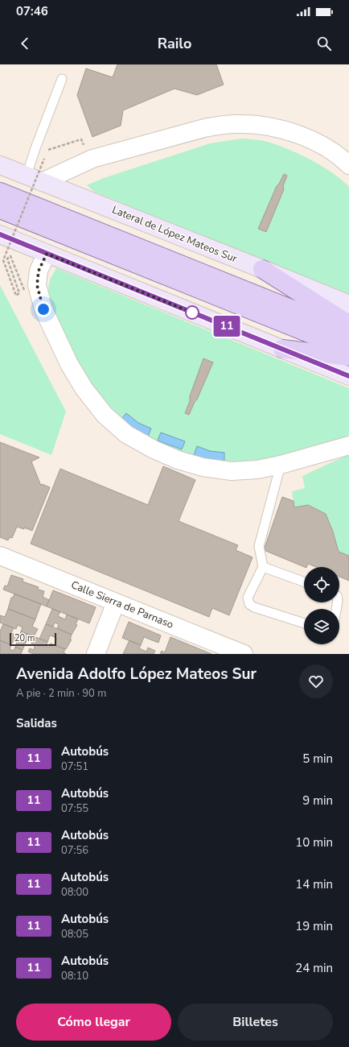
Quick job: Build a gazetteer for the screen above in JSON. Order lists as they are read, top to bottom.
{
  "streets": {
    "main road": ["Lateral de López Mateos Sur"],
    "street": ["Calle Sierra de Parnaso"]
  },
  "lines": ["bus line 11"],
  "scale_bar": "20 m",
  "page": {
    "status": "07:46",
    "header": "Railo",
    "on_map": "11",
    "scale": "20 m",
    "heading": [
      ["Avenida Adolfo López Mateos Sur", "A pie · 2 min · 90 m"],
      "Salidas"
    ],
    "list": [
      {
        "mark": "11",
        "name": "Autobús",
        "note": "07:51",
        "value": "5 min"
      },
      {
        "mark": "11",
        "name": "Autobús",
        "note": "07:55",
        "value": "9 min"
      },
      {
        "mark": "11",
        "name": "Autobús",
        "note": "07:56",
        "value": "10 min"
      },
      {
        "mark": "11",
        "name": "Autobús",
        "note": "08:00",
        "value": "14 min"
      },
      {
        "mark": "11",
        "name": "Autobús",
        "note": "08:05",
        "value": "19 min"
      },
      {
        "mark": "11",
        "name": "Autobús",
        "note": "08:10",
        "value": "24 min"
      }
    ],
    "buttons": ["Cómo llegar", "Billetes"]
  }
}
